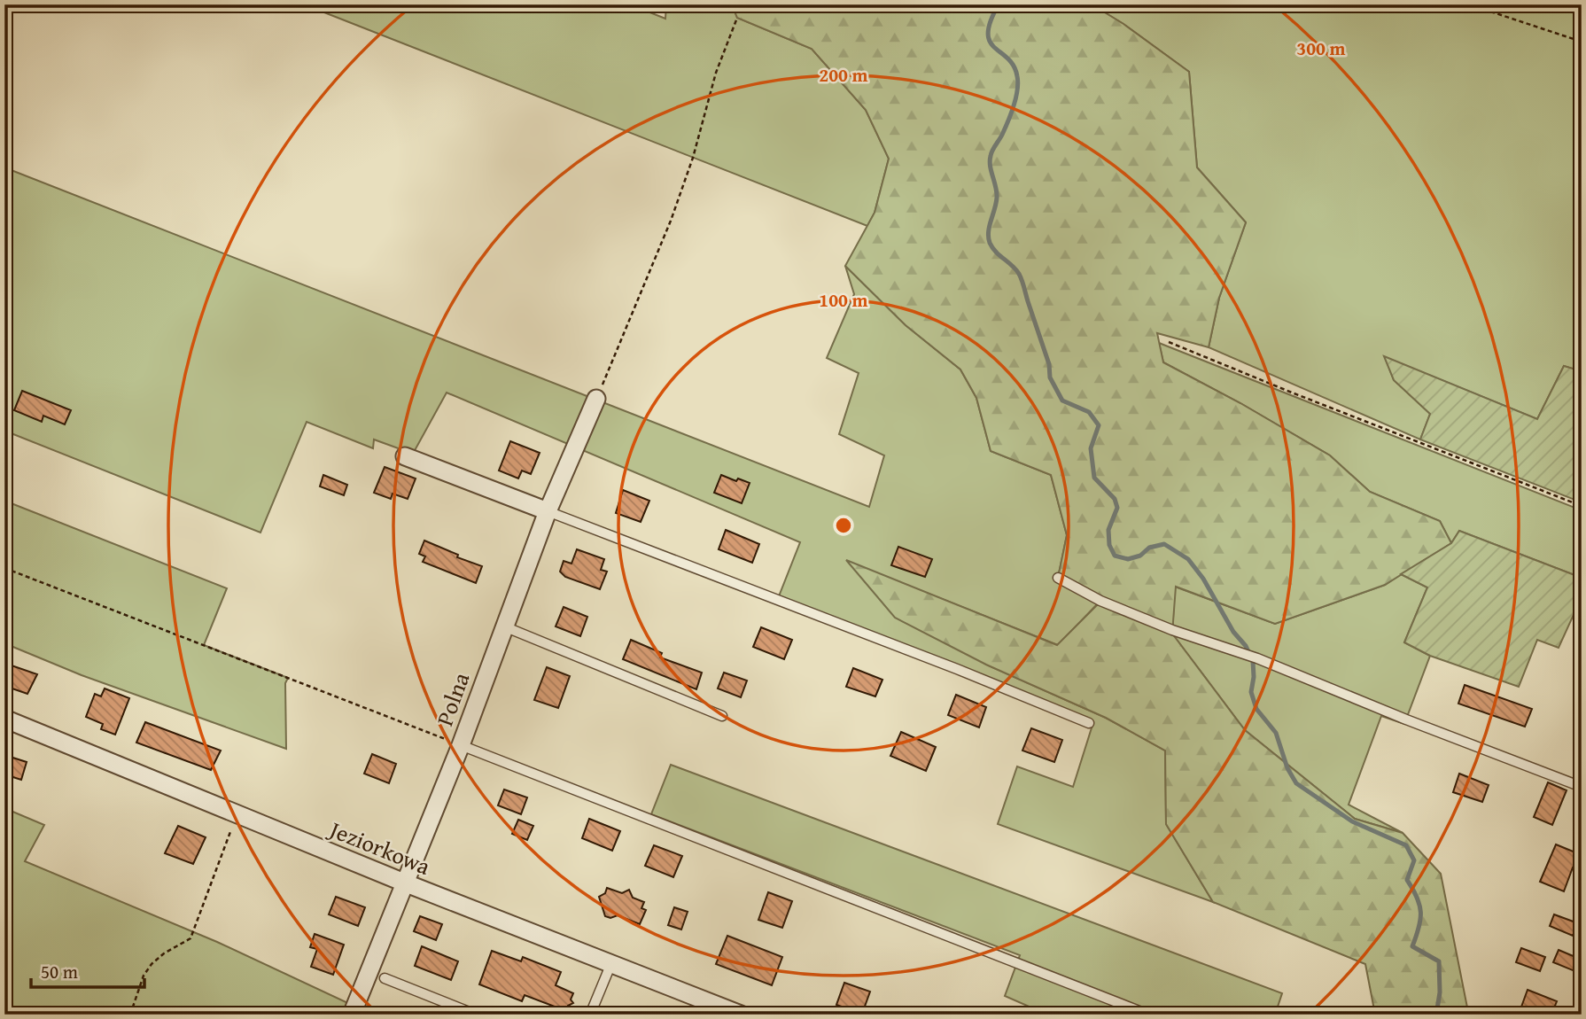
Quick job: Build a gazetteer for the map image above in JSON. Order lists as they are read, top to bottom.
{
  "streets": {
    "street": ["Polna", "Jeziorkowa"]
  },
  "crossings": [
    ["Polna", "Jeziorkowa"]
  ],
  "scale_bar": "50 m",
  "rings": ["300 m", "200 m", "100 m"]
}
